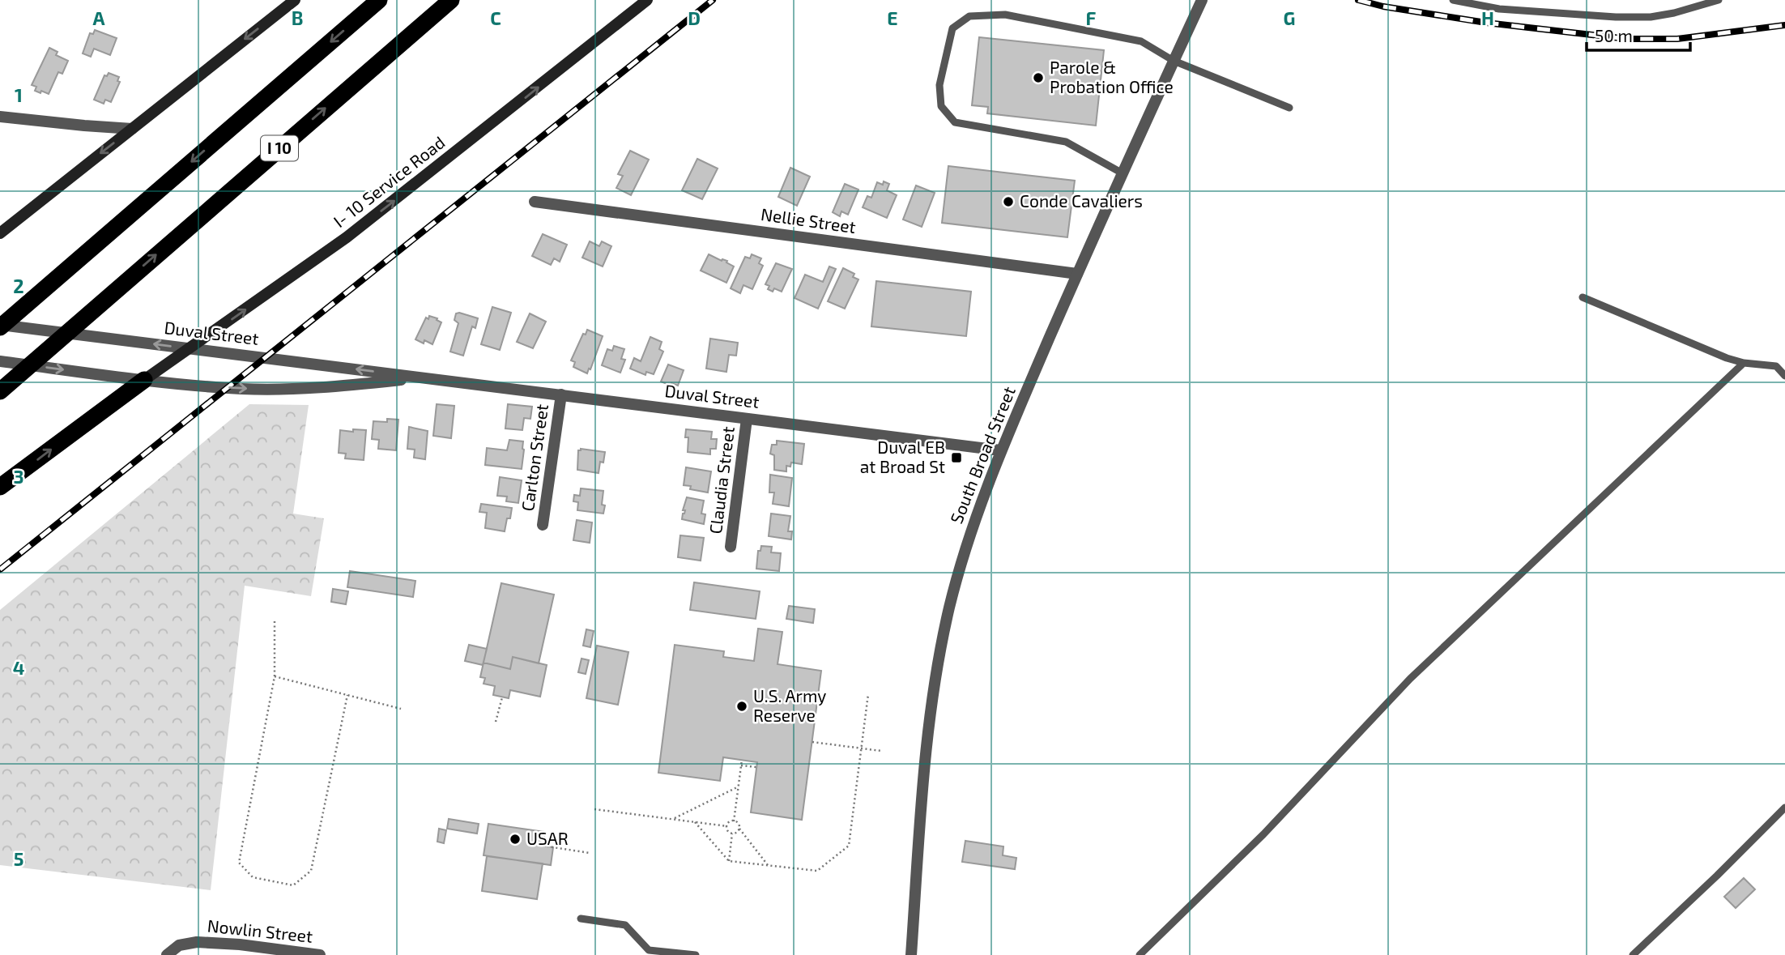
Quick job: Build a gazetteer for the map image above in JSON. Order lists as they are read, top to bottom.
{
  "streets": {
    "highway": ["I 10"],
    "main road": ["I- 10 Service Road"],
    "street": [
      "Nellie Street",
      "Duval Street",
      "South Broad Street",
      "Carlton Street",
      "Claudia Street",
      "Nowlin Street"
    ]
  },
  "crossings": [
    ["I- 10 Service Road", "Duval Street"],
    ["Nellie Street", "South Broad Street"],
    ["Duval Street", "South Broad Street"],
    ["Duval Street", "Carlton Street"],
    ["Duval Street", "Claudia Street"]
  ],
  "one_way": ["I- 10 Service Road"],
  "places": {
    "other": [
      "Parole & Probation Office",
      "Conde Cavaliers",
      "U.S. Army Reserve",
      "USAR"
    ],
    "transit": ["Duval EB at Broad St"]
  },
  "scale_bar": "50 m",
  "grid": {
    "columns": [
      "A",
      "B",
      "C",
      "D",
      "E",
      "F",
      "G",
      "H"
    ],
    "rows": [
      "1",
      "2",
      "3",
      "4",
      "5"
    ]
  }
}
